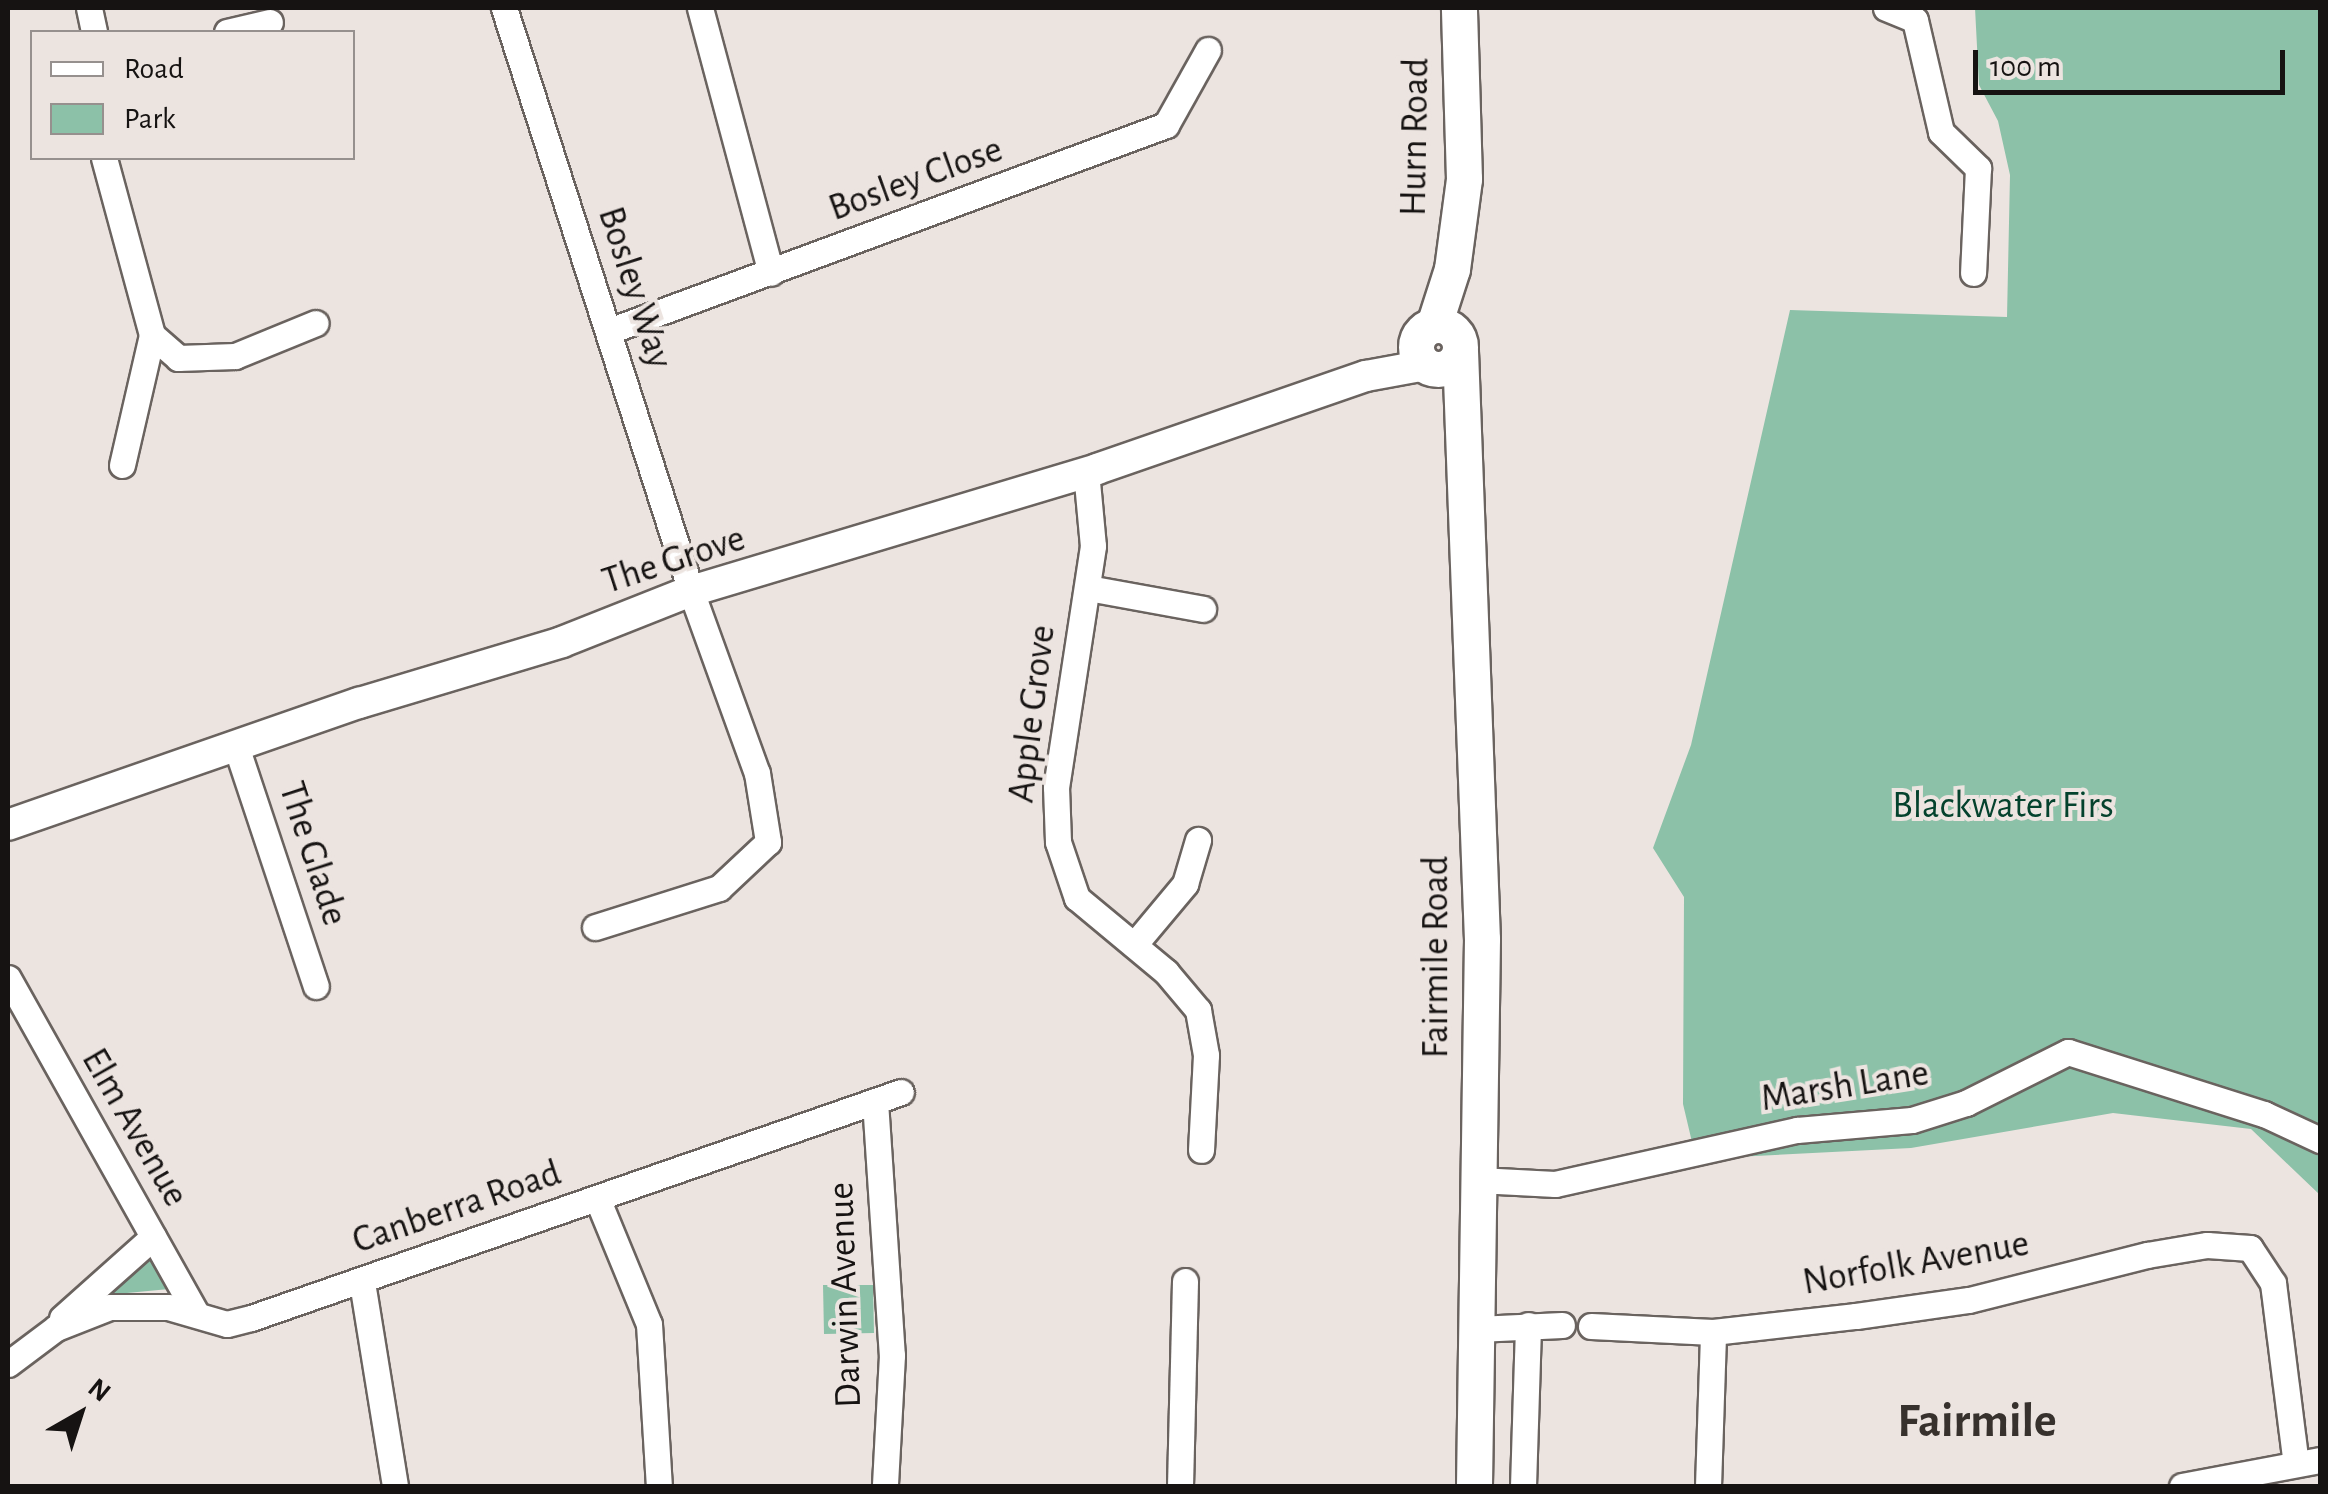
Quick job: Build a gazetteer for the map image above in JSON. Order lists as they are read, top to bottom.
{
  "streets": {
    "main road": ["Hurn Road", "Fairmile Road"],
    "street": [
      "Bosley Close",
      "Bosley Way",
      "The Grove",
      "Apple Grove",
      "The Glade",
      "Marsh Lane",
      "Elm Avenue",
      "Canberra Road",
      "Norfolk Avenue",
      "Darwin Avenue"
    ]
  },
  "crossings": [
    ["Hurn Road", "The Grove"],
    ["Hurn Road", "Fairmile Road"],
    ["Bosley Close", "Bosley Way"],
    ["Bosley Way", "The Grove"],
    ["The Grove", "Apple Grove"],
    ["The Grove", "The Glade"],
    ["The Grove", "Fairmile Road"],
    ["Fairmile Road", "Marsh Lane"],
    ["Elm Avenue", "Canberra Road"],
    ["Canberra Road", "Darwin Avenue"]
  ],
  "districts": ["Fairmile"],
  "parks": ["Blackwater Firs"],
  "legend": ["Road", "Park"],
  "scale_bar": "100 m",
  "north": "top right"
}
